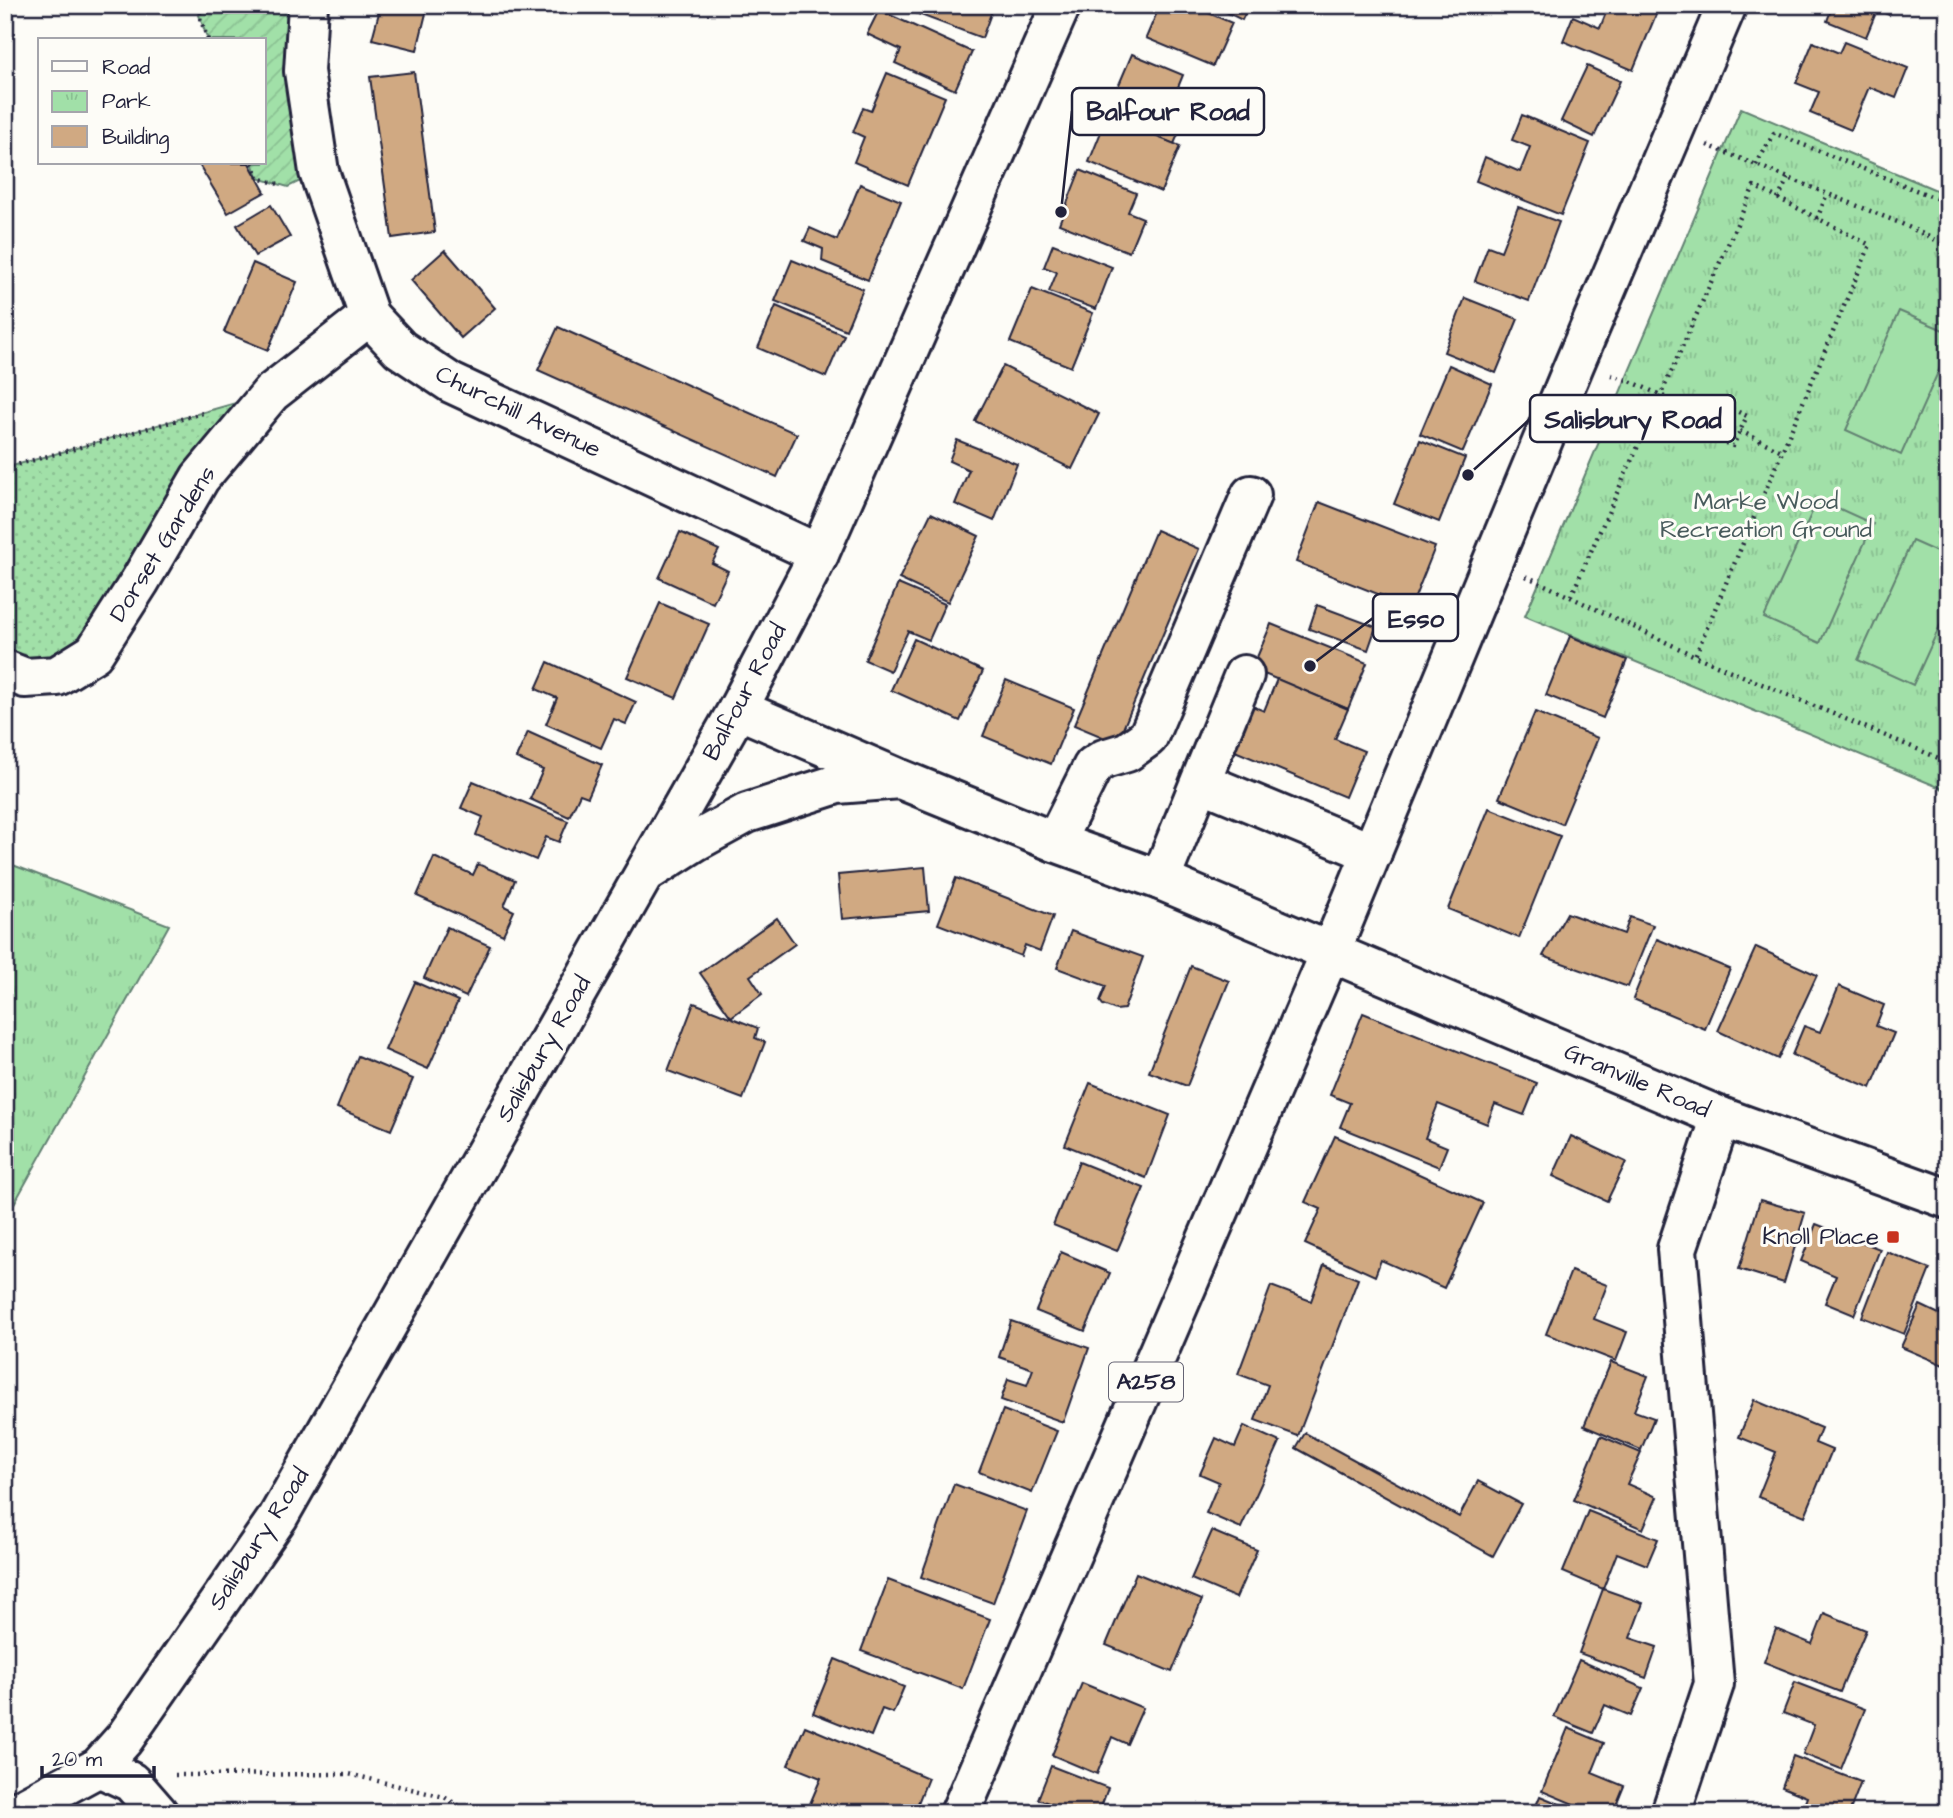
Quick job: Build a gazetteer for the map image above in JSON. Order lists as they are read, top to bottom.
{
  "streets": {
    "street": [
      "Churchill Avenue",
      "Dorset Gardens",
      "Balfour Road",
      "Salisbury Road",
      "Granville Road",
      "A258"
    ]
  },
  "crossings": [
    ["Churchill Avenue", "Dorset Gardens"],
    ["Churchill Avenue", "Balfour Road"],
    ["Balfour Road", "Salisbury Road"],
    ["Salisbury Road", "Granville Road"],
    ["Salisbury Road", "A258"],
    ["Granville Road", "A258"]
  ],
  "parks": ["Marke Wood Recreation Ground"],
  "places": {
    "other": ["Balfour Road", "Salisbury Road", "Esso"],
    "transit": ["Knoll Place"]
  },
  "legend": ["Road", "Park", "Building"],
  "scale_bar": "20 m"
}
